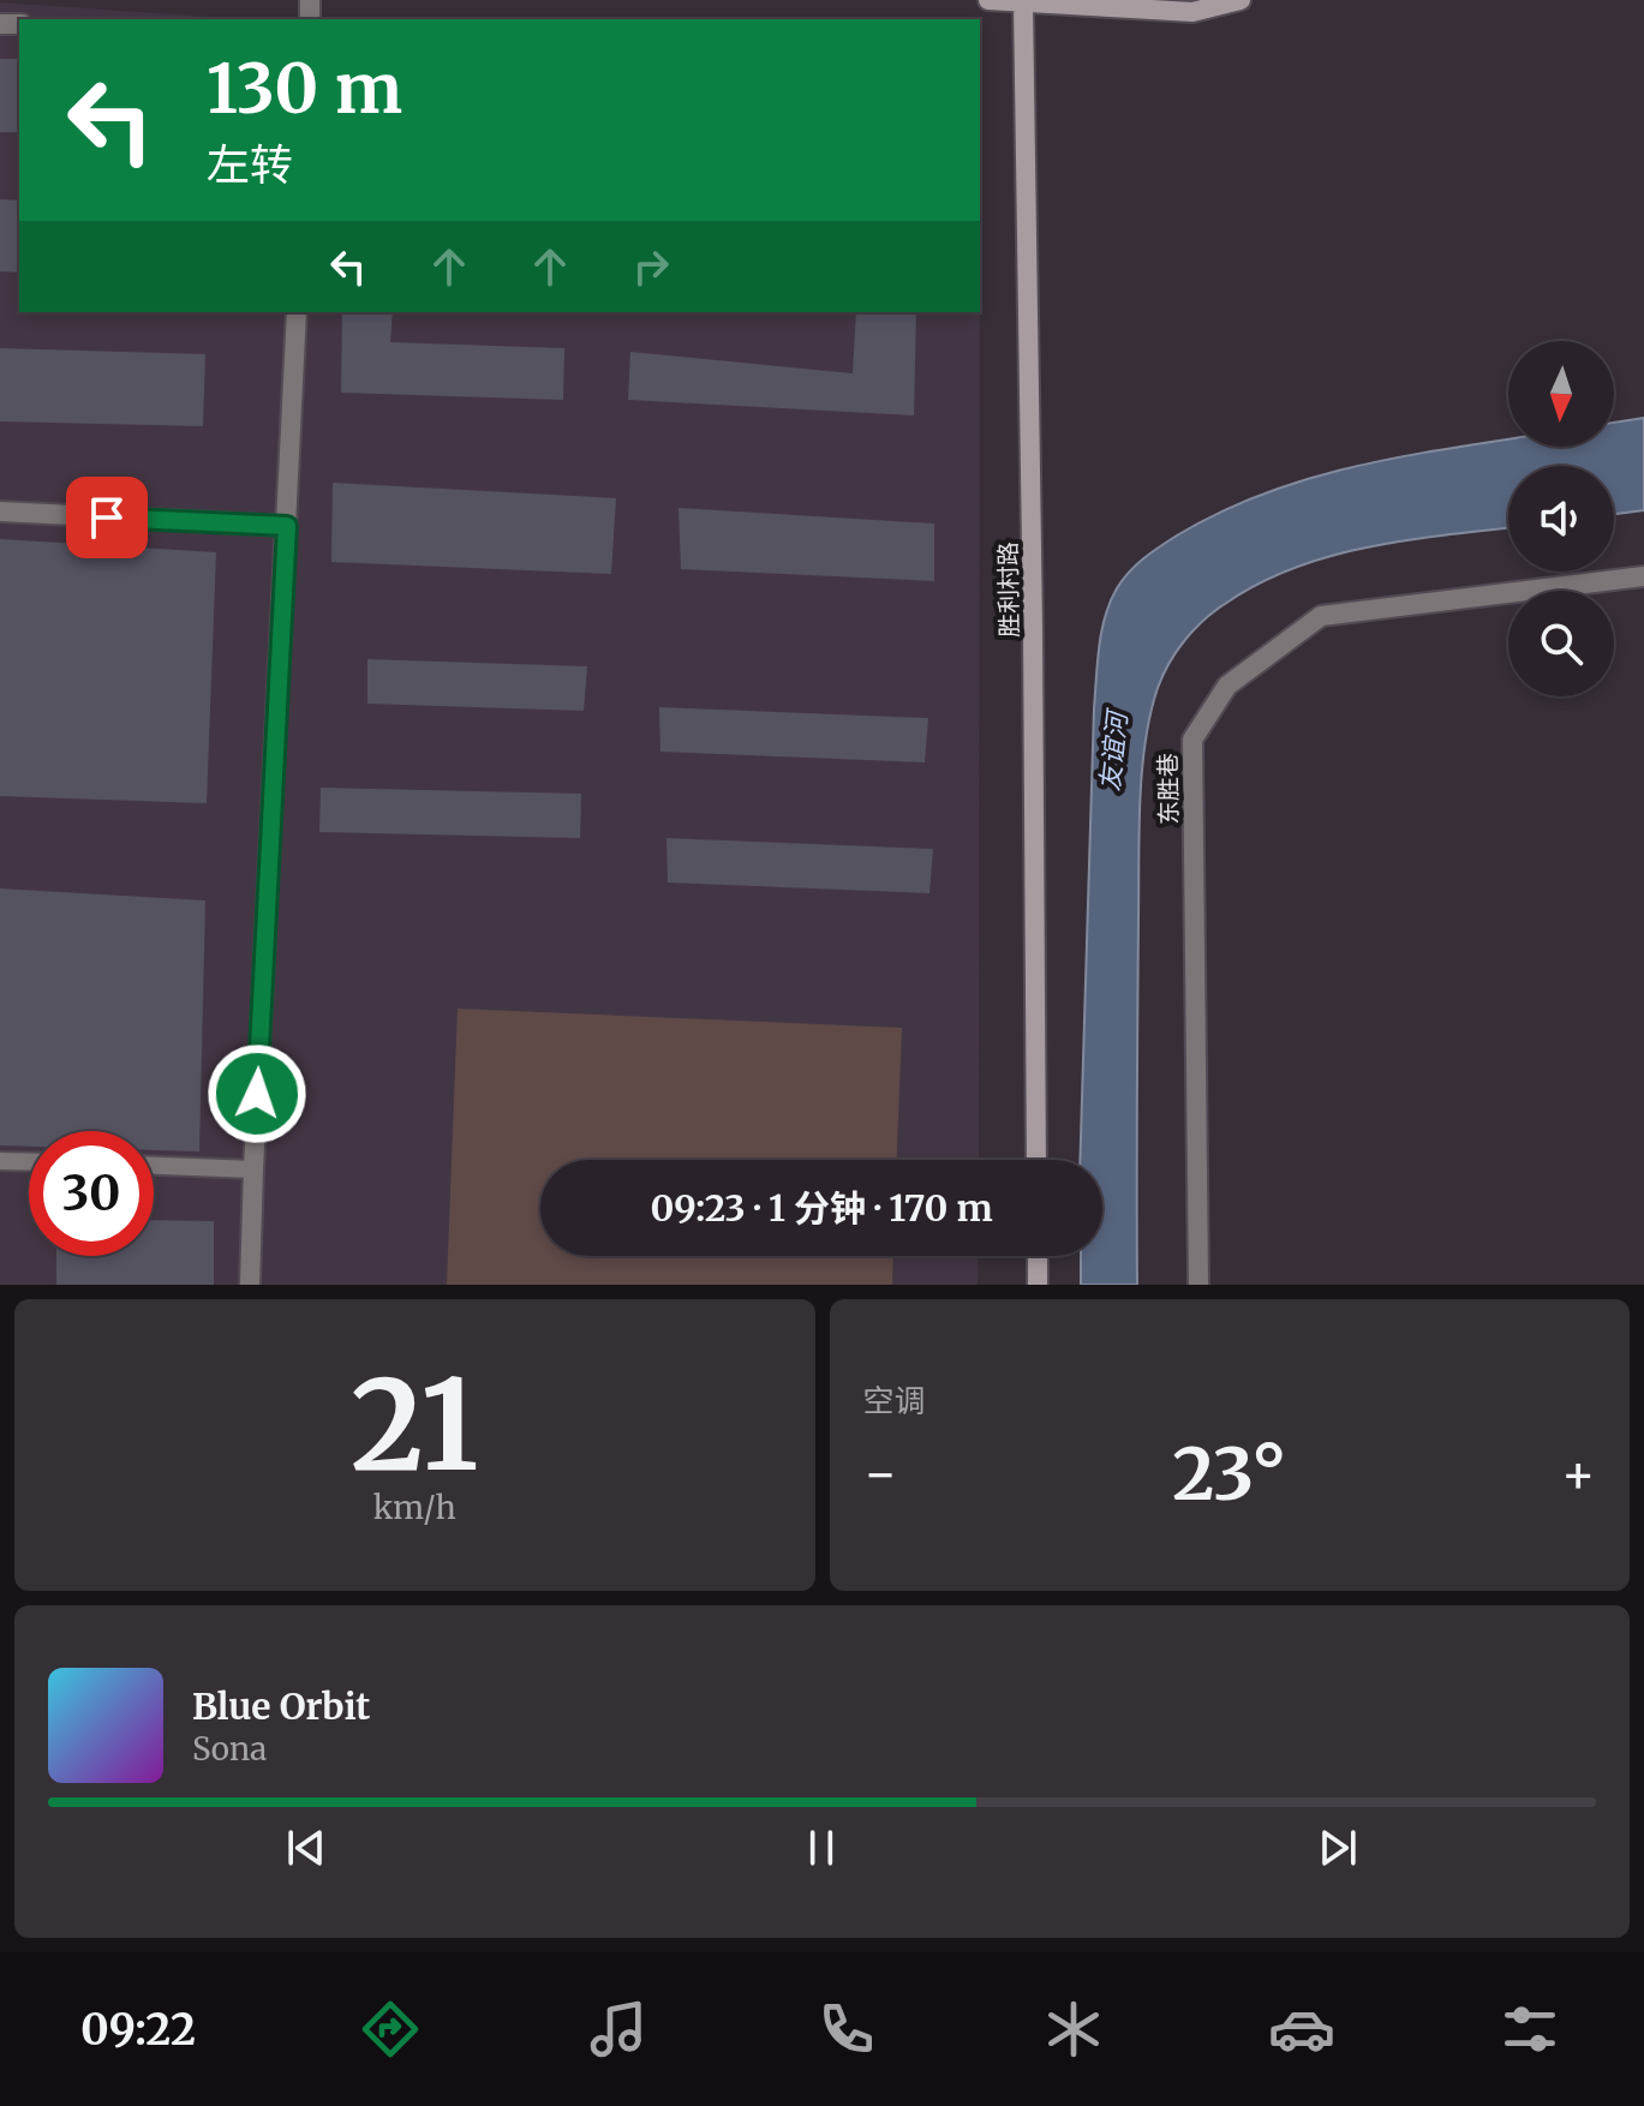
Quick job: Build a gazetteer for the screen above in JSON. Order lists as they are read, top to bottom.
{
  "streets": {
    "street": ["胜利村路", "东胜巷"]
  },
  "water": ["友谊河"],
  "north": "bottom",
  "page": {
    "turn": ["130 m", "左转"],
    "limit": "30",
    "trip": "09:23 · 1 分钟 · 170 m",
    "tile": [
      ["21", "km/h"],
      "空调"
    ],
    "heat": ["−", "23°", "+"],
    "song": ["Blue Orbit", "Sona"],
    "tabs": "09:22"
  }
}
